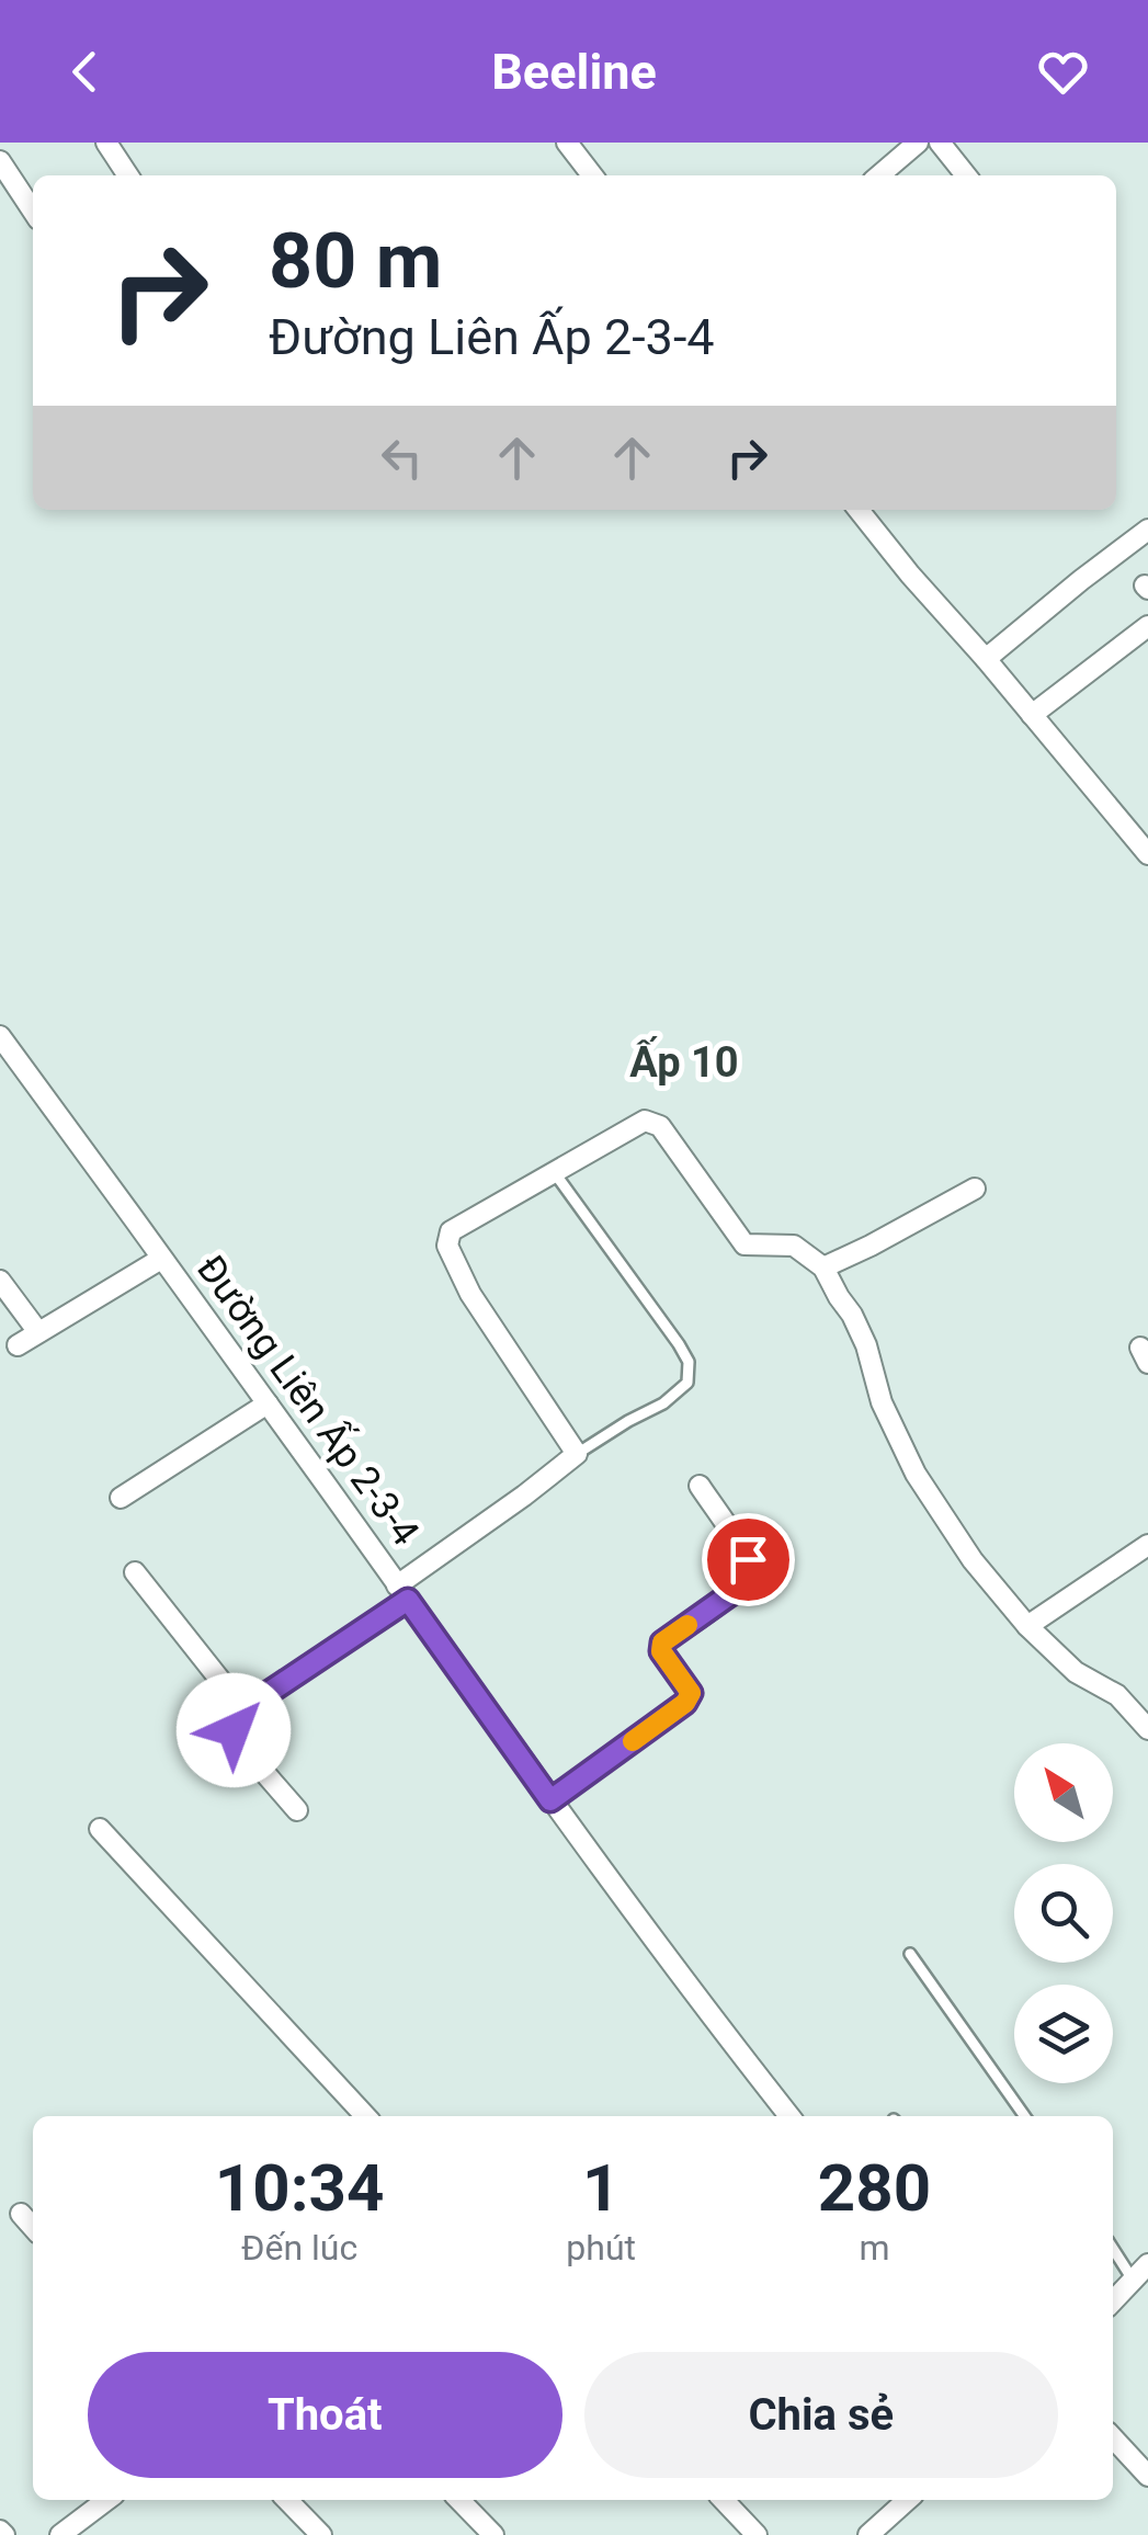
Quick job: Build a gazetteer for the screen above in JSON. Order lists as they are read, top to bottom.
{
  "streets": {
    "street": ["Đường Liên Ấp 2-3-4"]
  },
  "districts": ["Ấp 10"],
  "north": "top left",
  "page": {
    "header": "Beeline",
    "turn": ["80 m", "Đường Liên Ấp 2-3-4"],
    "eta": [
      "10:34",
      "Đến lúc",
      "1",
      "phút",
      "280",
      "m"
    ],
    "buttons": ["Thoát", "Chia sẻ"]
  }
}
